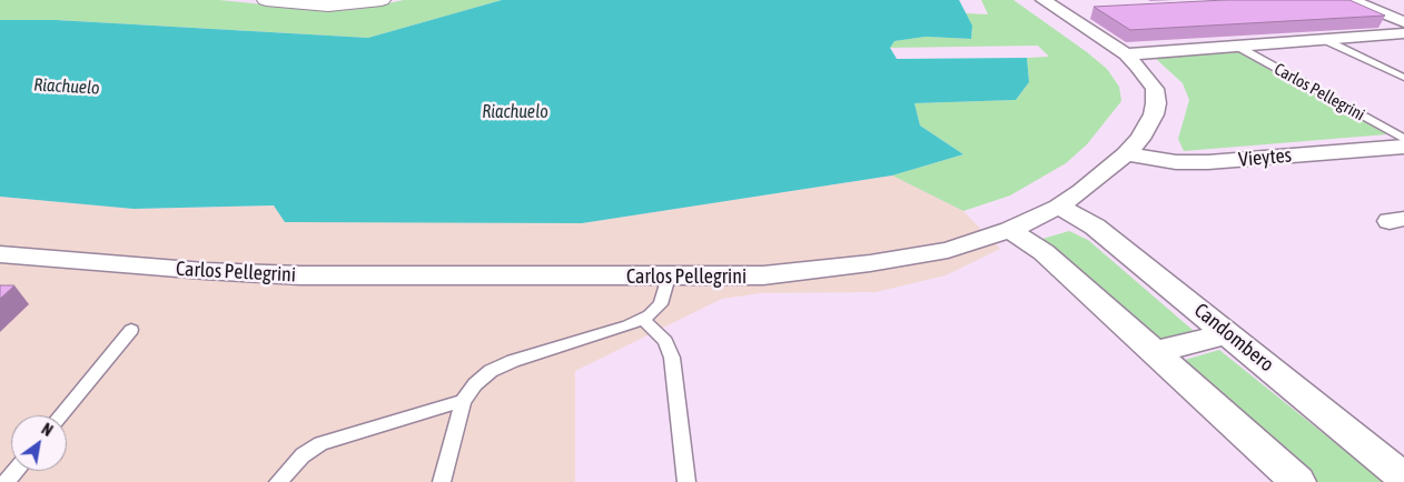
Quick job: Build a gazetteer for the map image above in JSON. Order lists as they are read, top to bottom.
{
  "streets": {
    "street": ["Carlos Pellegrini", "Vieytes", "Candombero"]
  },
  "crossings": [
    ["Carlos Pellegrini", "Vieytes"],
    ["Carlos Pellegrini", "Candombero"]
  ],
  "water": ["Riachuelo"],
  "north": "top right"
}
